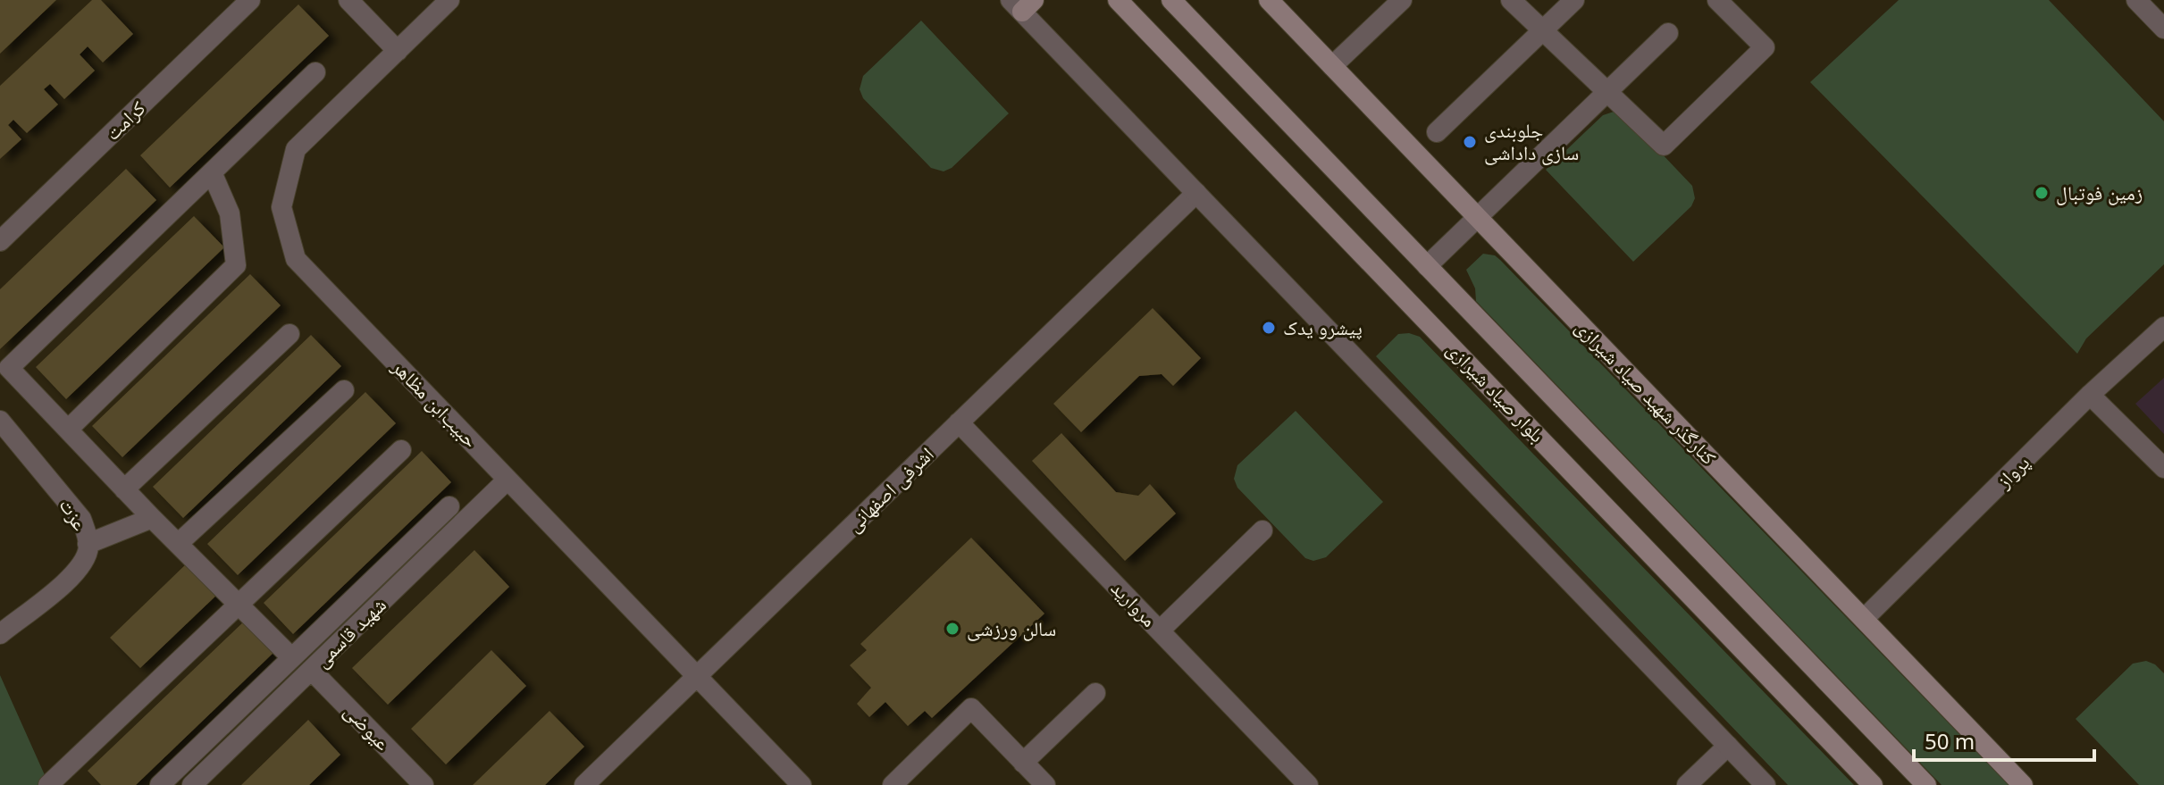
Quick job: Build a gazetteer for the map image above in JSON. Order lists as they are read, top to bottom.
{
  "streets": {
    "main road": ["بلوار صیاد شیرازی", "کنارگذر شهید صیاد شیرازی"],
    "street": [
      "کرامت",
      "حبیب‌ابن مظاهر",
      "پرواز",
      "اشرفی اصفهانی",
      "عزت",
      "مروارید",
      "شهید قاسمی",
      "عیوضی"
    ]
  },
  "crossings": [
    ["کنارگذر شهید صیاد شیرازی", "پرواز"],
    ["حبیب‌ابن مظاهر", "اشرفی اصفهانی"],
    ["حبیب‌ابن مظاهر", "شهید قاسمی"],
    ["اشرفی اصفهانی", "مروارید"],
    ["شهید قاسمی", "عیوضی"]
  ],
  "places": [
    "جلوبندی سازی داداشی",
    "زمین فوتبال",
    "پیشرو یدک",
    "سالن ورزشی"
  ],
  "scale_bar": "50 m"
}
